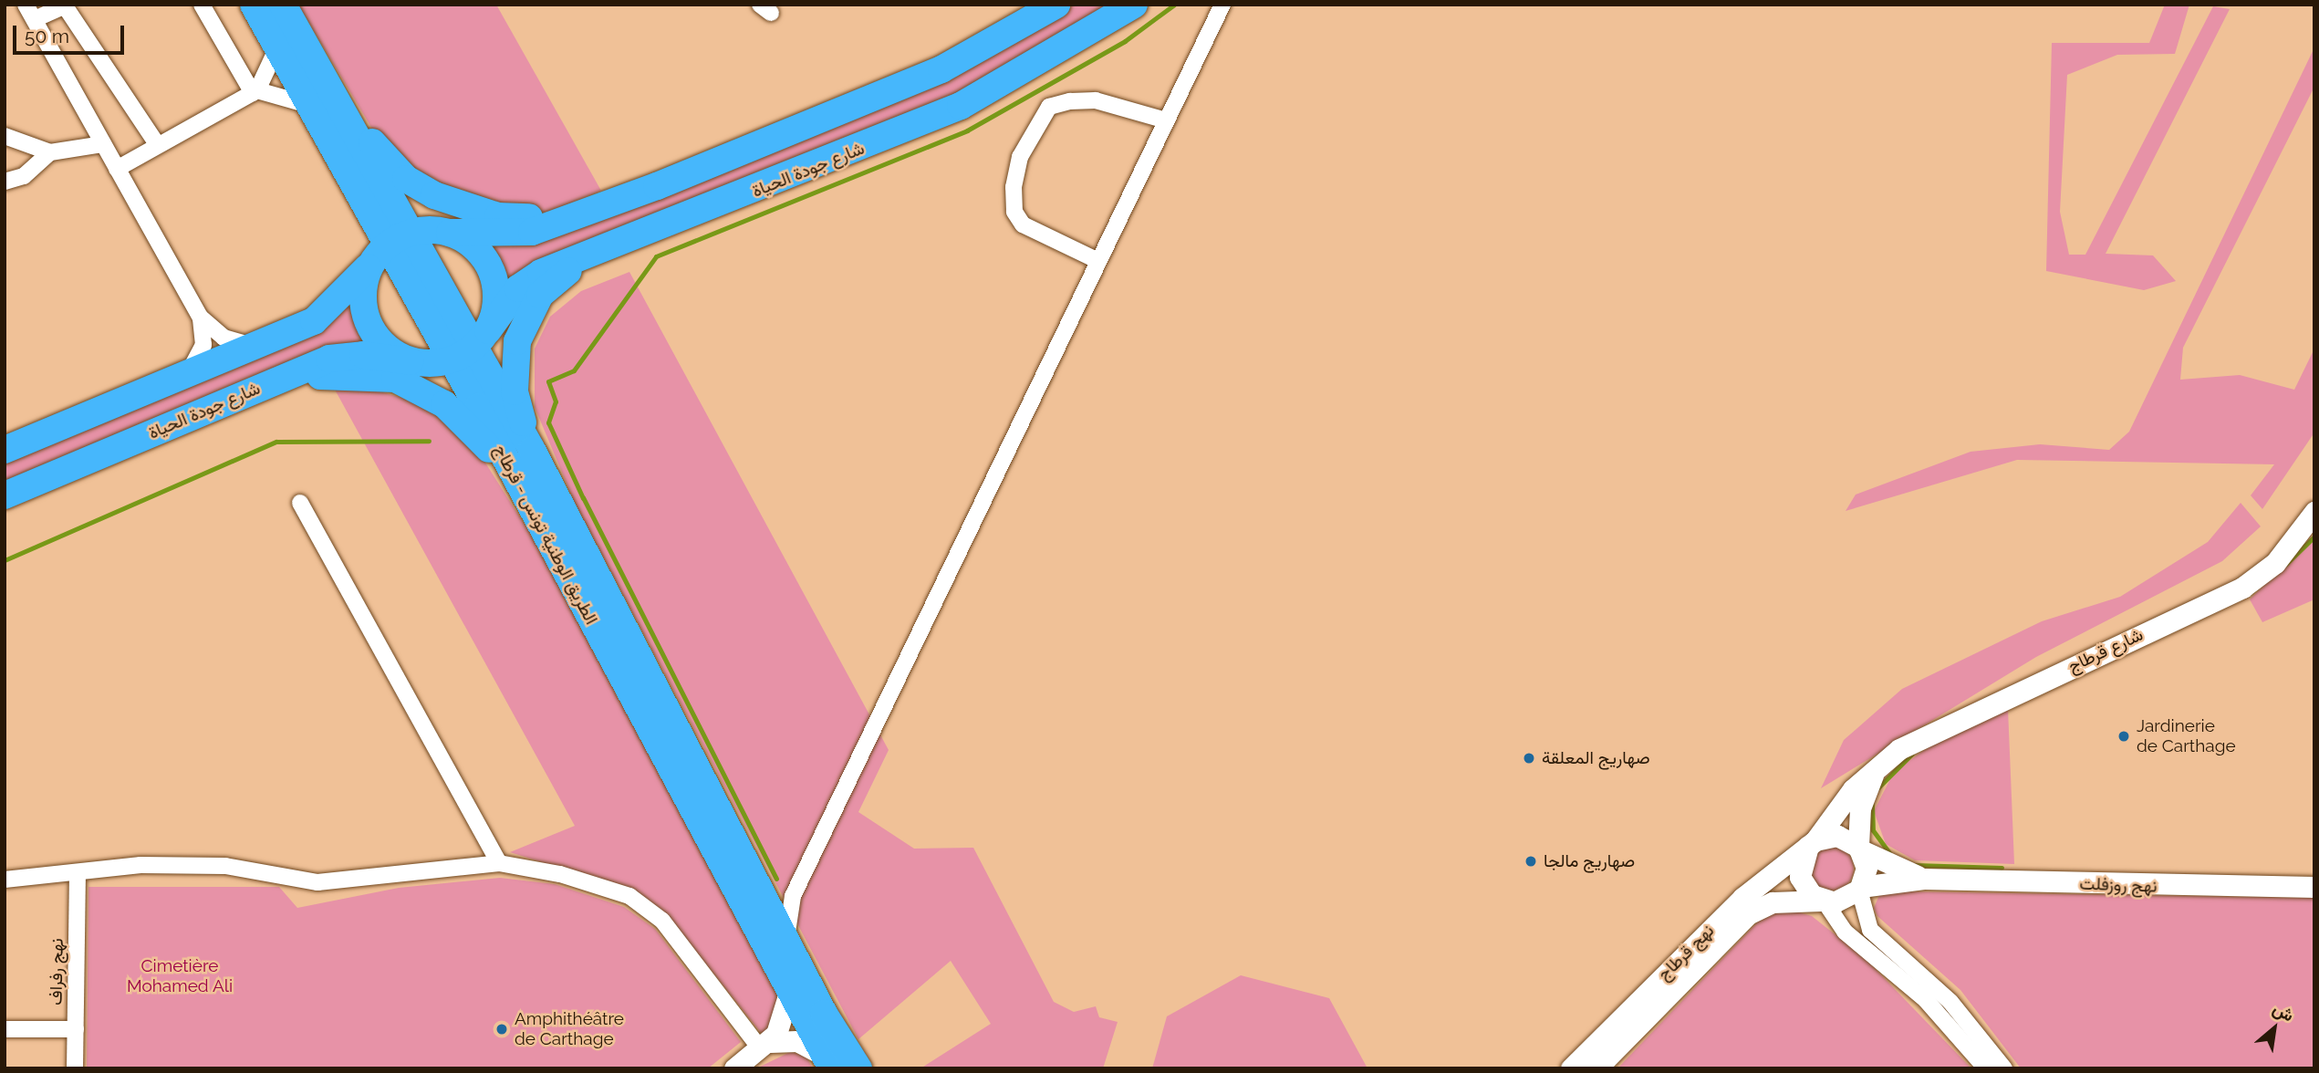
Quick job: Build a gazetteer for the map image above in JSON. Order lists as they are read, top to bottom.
{
  "streets": {
    "highway": ["شارع جودة الحياة", "الطريق الوطنية تونس - قرطاج"],
    "street": [
      "شارع قرطاج",
      "نهج روزفلت",
      "نهج قرطاج",
      "نهج رفراف"
    ]
  },
  "crossings": [
    ["شارع جودة الحياة", "الطريق الوطنية تونس - قرطاج"],
    ["شارع قرطاج", "نهج روزفلت"],
    ["شارع قرطاج", "نهج قرطاج"],
    ["نهج روزفلت", "نهج قرطاج"]
  ],
  "parks": ["Cimetière Mohamed Ali"],
  "places": [
    "Jardinerie de Carthage",
    "صهاريج المعلقة",
    "صهاريج مالجا",
    "Amphithéâtre de Carthage"
  ],
  "scale_bar": "50 m",
  "north": "top right"
}
